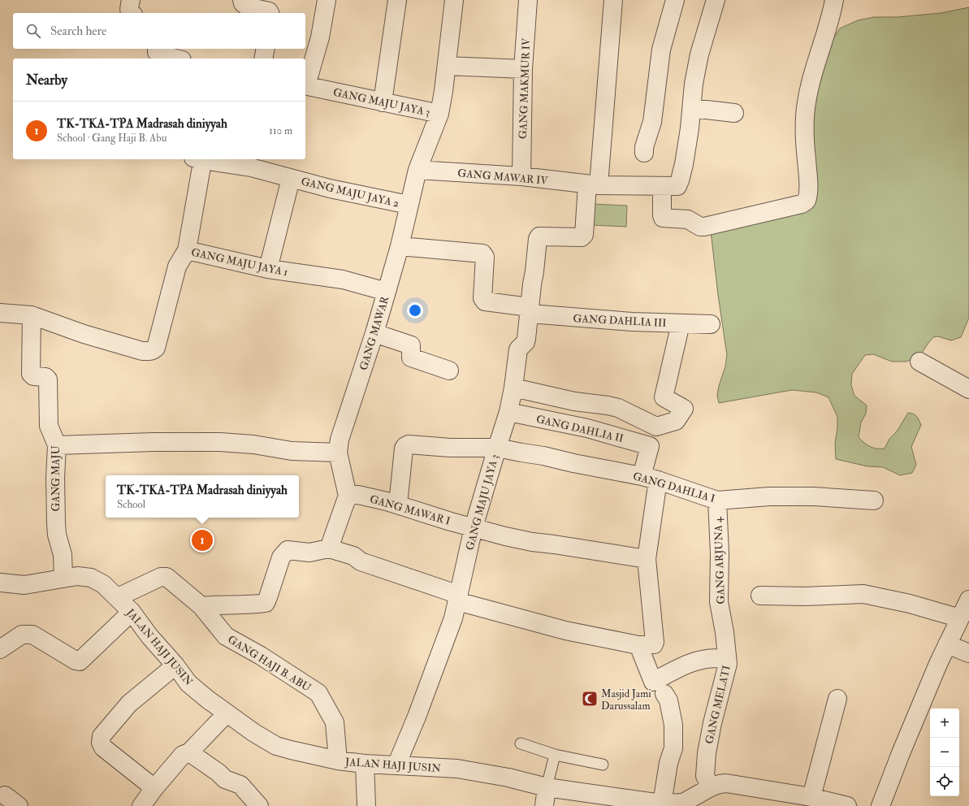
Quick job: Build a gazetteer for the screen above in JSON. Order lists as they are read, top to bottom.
{
  "streets": {
    "street": [
      "GANG MAKMUR IV",
      "GANG MAJU JAYA 3",
      "GANG MAWAR IV",
      "GANG MAJU JAYA 2",
      "GANG MAJU JAYA 1",
      "GANG DAHLIA III",
      "GANG MAWAR",
      "GANG DAHLIA II",
      "GANG MAJU",
      "GANG DAHLIA I",
      "GANG MAWAR I",
      "GANG ARJUNA 4",
      "JALAN HAJI JUSIN",
      "GANG HAJI B. ABU",
      "GANG MELATI"
    ]
  },
  "crossings": [
    ["GANG MAKMUR IV", "GANG MAWAR IV"],
    ["GANG MAJU JAYA 3", "GANG MAWAR IV"],
    ["GANG MAJU JAYA 3", "GANG DAHLIA III"],
    ["GANG MAJU JAYA 3", "GANG MAWAR"],
    ["GANG MAJU JAYA 3", "GANG DAHLIA II"],
    ["GANG MAJU JAYA 3", "GANG DAHLIA I"],
    ["GANG MAJU JAYA 3", "GANG MAWAR I"],
    ["GANG MAJU JAYA 3", "JALAN HAJI JUSIN"],
    ["GANG MAWAR IV", "GANG MAWAR"],
    ["GANG MAJU JAYA 2", "GANG MAJU JAYA 1"],
    ["GANG MAJU JAYA 2", "GANG MAWAR"],
    ["GANG MAJU JAYA 1", "GANG MAWAR"],
    ["GANG MAJU JAYA 1", "GANG MAJU"],
    ["GANG DAHLIA III", "GANG MAWAR"],
    ["GANG MAWAR", "GANG MAWAR I"],
    ["GANG DAHLIA II", "GANG DAHLIA I"],
    ["GANG MAJU", "JALAN HAJI JUSIN"],
    ["GANG DAHLIA I", "GANG MAWAR I"],
    ["GANG DAHLIA I", "GANG ARJUNA 4"],
    ["GANG ARJUNA 4", "GANG MELATI"],
    ["JALAN HAJI JUSIN", "GANG HAJI B. ABU"],
    ["JALAN HAJI JUSIN", "GANG MELATI"]
  ],
  "places": {
    "mosque": ["Masjid Jami Darussalam"]
  },
  "page": {
    "search": "Search here",
    "heading": "Nearby",
    "list": [
      {
        "mark": "1",
        "name": "TK-TKA-TPA Madrasah diniyyah",
        "note": "School · Gang Haji B. Abu",
        "value": "110 m"
      }
    ],
    "popup": ["TK-TKA-TPA Madrasah diniyyah", "School"],
    "pins": "1",
    "map_buttons": ["+", "−"]
  }
}
